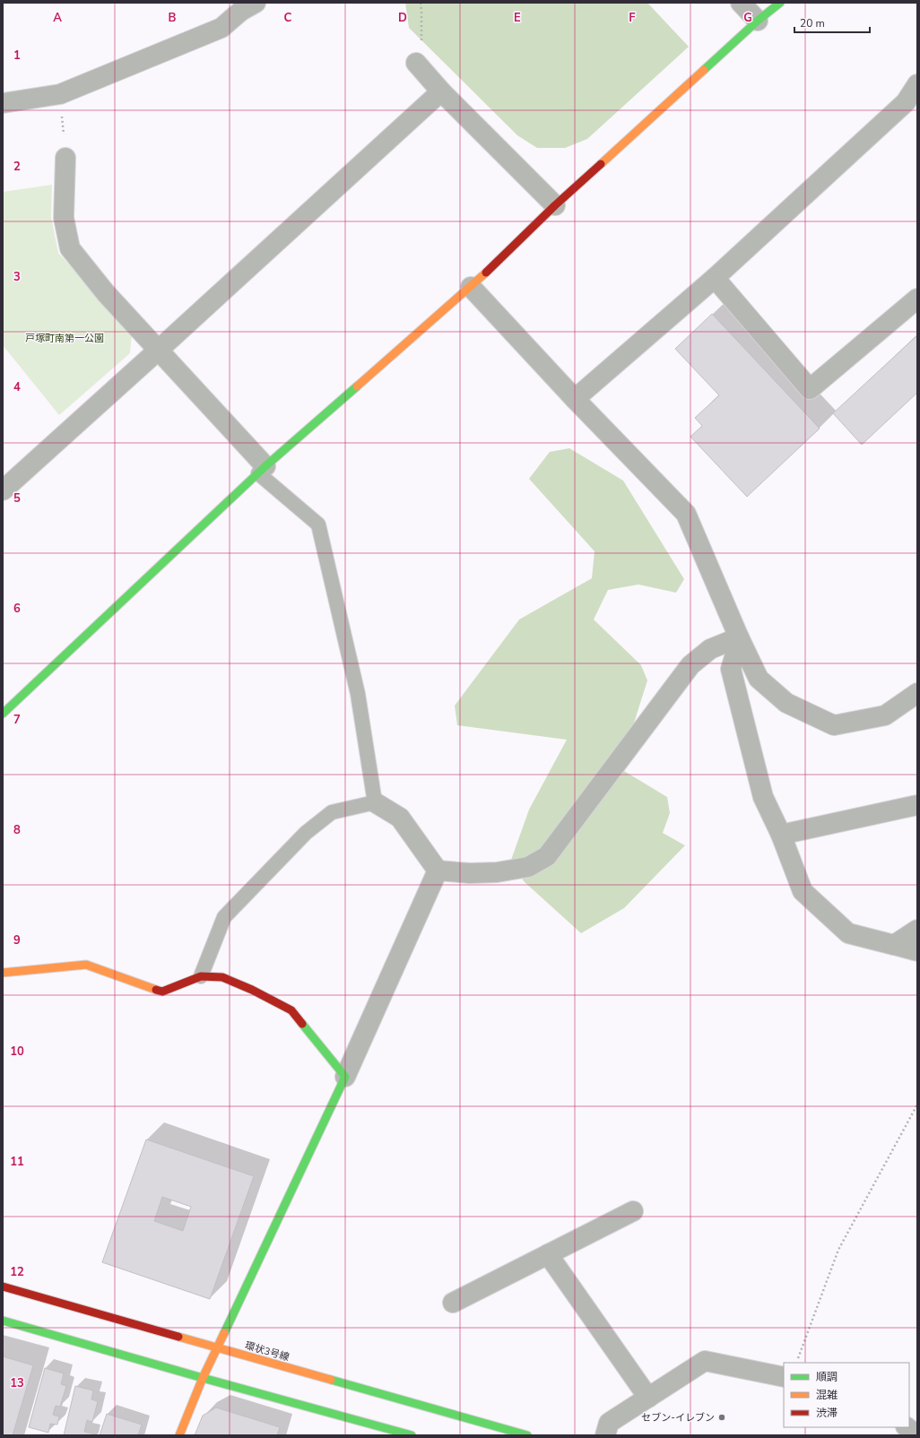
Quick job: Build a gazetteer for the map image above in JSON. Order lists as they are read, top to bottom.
{
  "streets": {
    "street": ["環状3号線"]
  },
  "parks": ["戸塚町南第一公園"],
  "places": ["セブン-イレブン"],
  "legend": ["順調", "混雑", "渋滞"],
  "scale_bar": "20 m",
  "grid": {
    "columns": [
      "A",
      "B",
      "C",
      "D",
      "E",
      "F",
      "G"
    ],
    "rows": [
      "1",
      "2",
      "3",
      "4",
      "5",
      "6",
      "7",
      "8",
      "9",
      "10",
      "11",
      "12",
      "13"
    ]
  }
}
